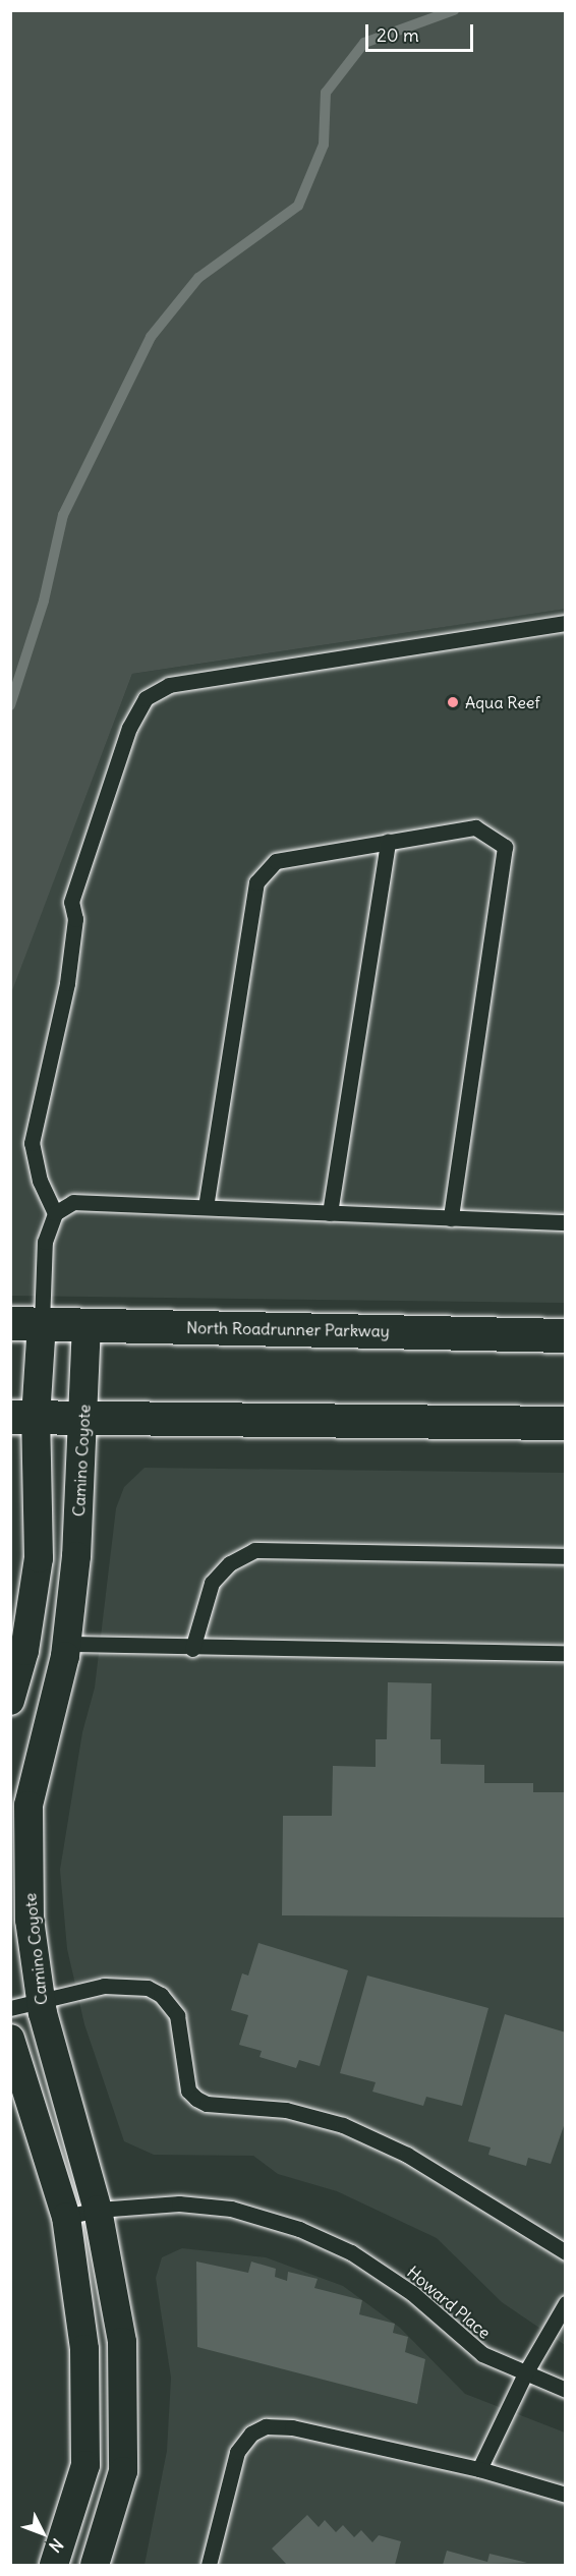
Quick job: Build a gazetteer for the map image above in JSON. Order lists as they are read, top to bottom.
{
  "streets": {
    "main road": ["North Roadrunner Parkway"],
    "street": ["Camino Coyote"],
    "lane": ["Howard Place"]
  },
  "crossings": [
    ["North Roadrunner Parkway", "Camino Coyote"],
    ["Camino Coyote", "Howard Place"]
  ],
  "places": ["Aqua Reef"],
  "scale_bar": "20 m",
  "north": "bottom right"
}
